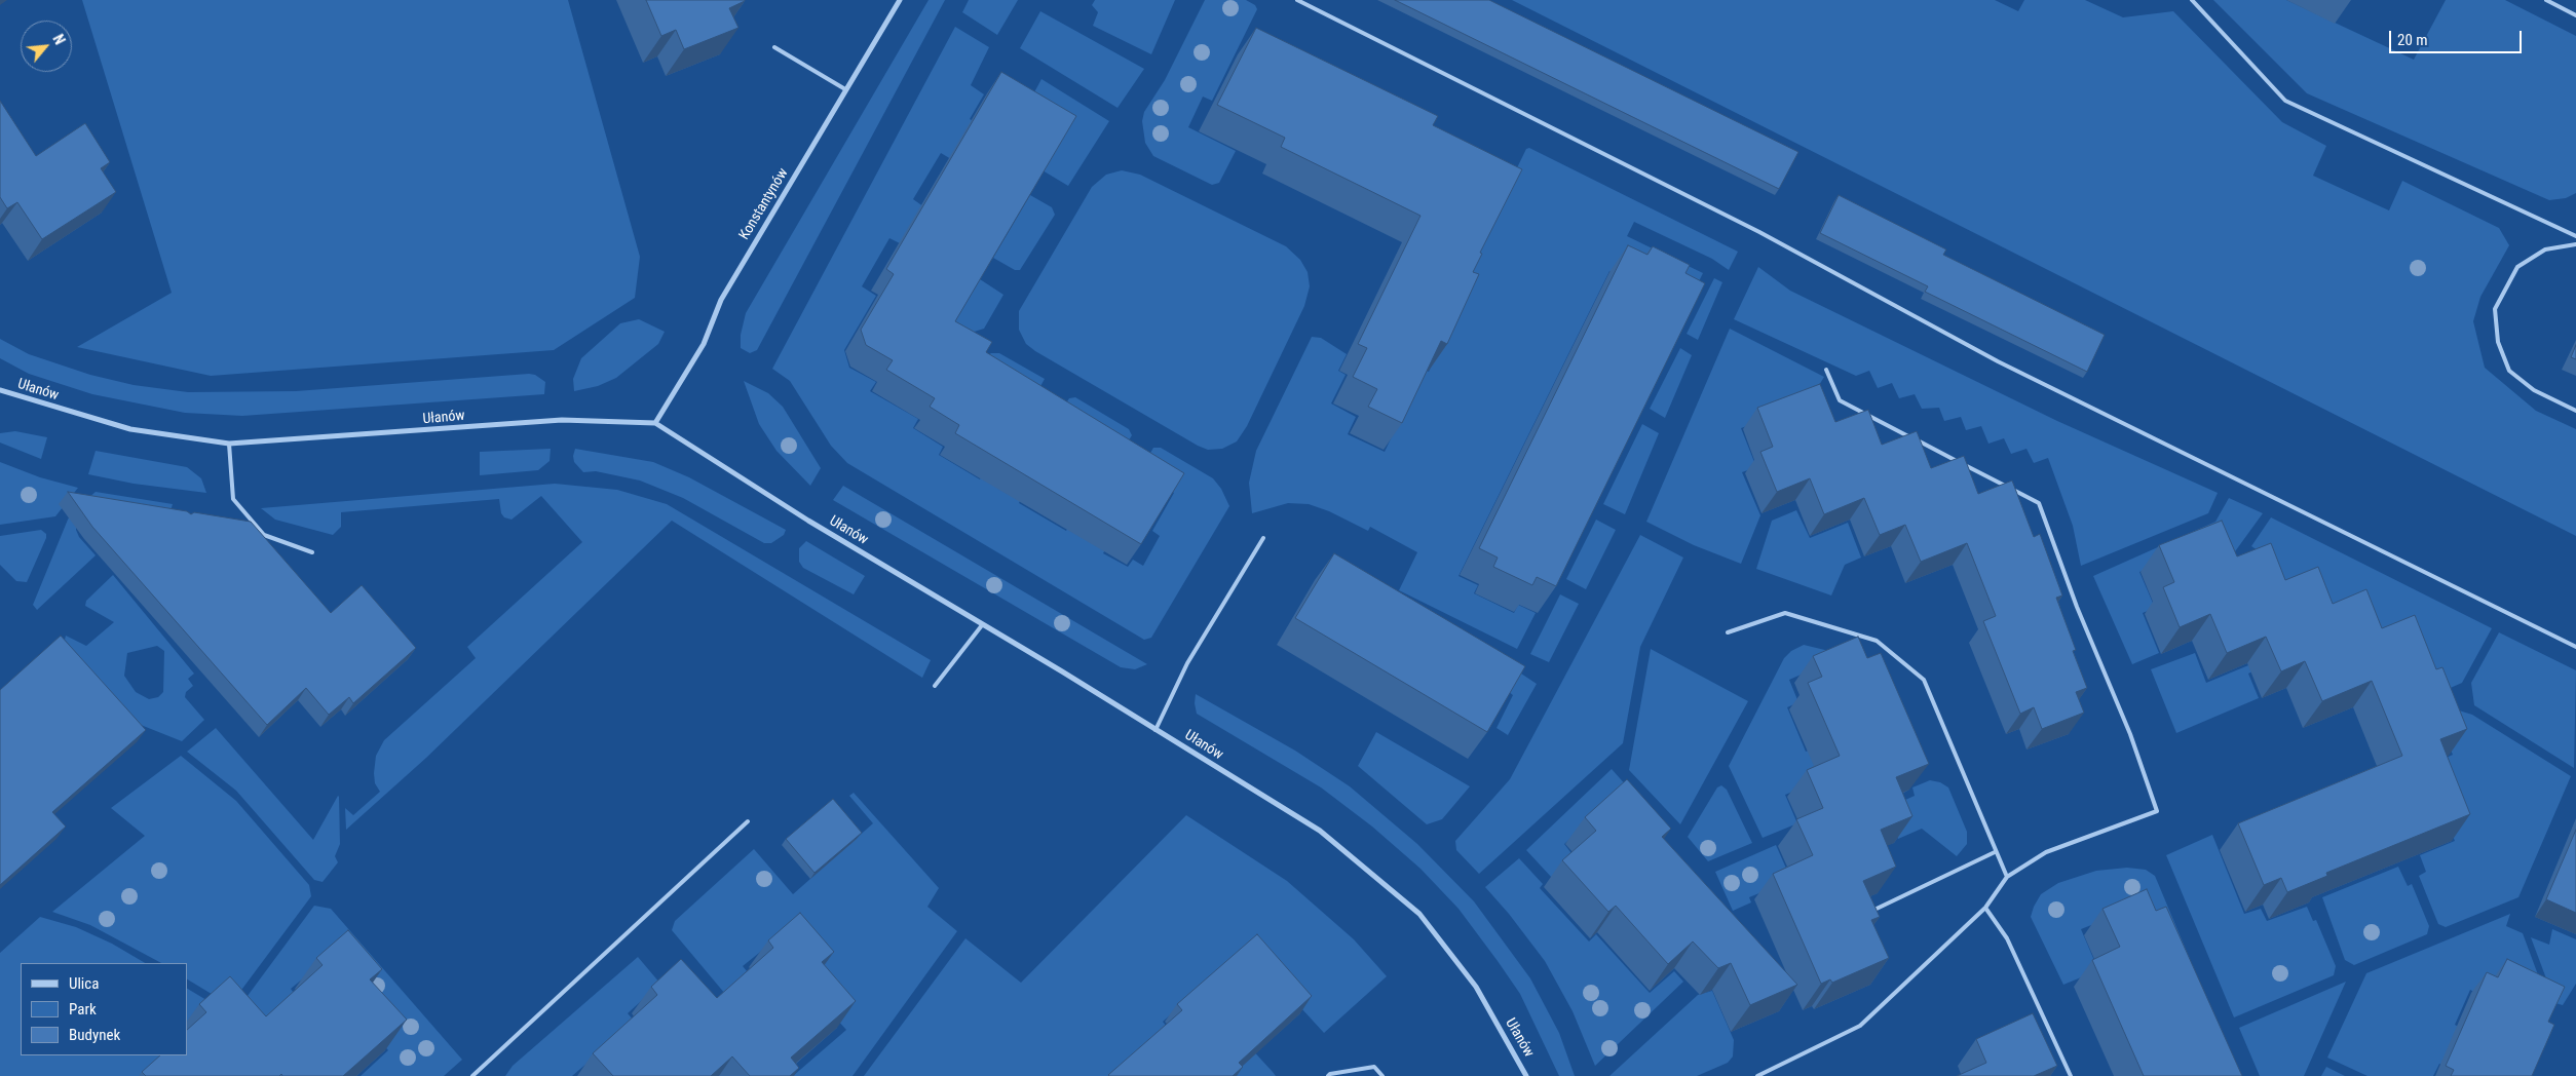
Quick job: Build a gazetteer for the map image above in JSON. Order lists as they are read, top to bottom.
{
  "streets": {
    "street": ["Konstantynów", "Ułanów"]
  },
  "crossings": [
    ["Konstantynów", "Ułanów"]
  ],
  "legend": ["Ulica", "Park", "Budynek"],
  "scale_bar": "20 m",
  "north": "top right"
}
